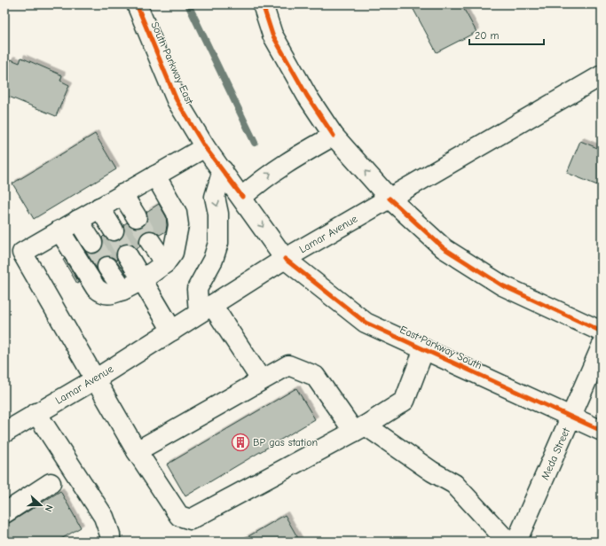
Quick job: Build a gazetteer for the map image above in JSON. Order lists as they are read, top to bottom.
{
  "streets": {
    "main road": [
      "South Parkway East",
      "Lamar Avenue",
      "East Parkway South",
      "Meda Street"
    ]
  },
  "crossings": [
    ["South Parkway East", "Lamar Avenue"],
    ["South Parkway East", "East Parkway South"],
    ["Lamar Avenue", "East Parkway South"],
    ["East Parkway South", "Meda Street"]
  ],
  "places": {
    "building": ["BP gas station"]
  },
  "scale_bar": "20 m",
  "north": "right"
}
